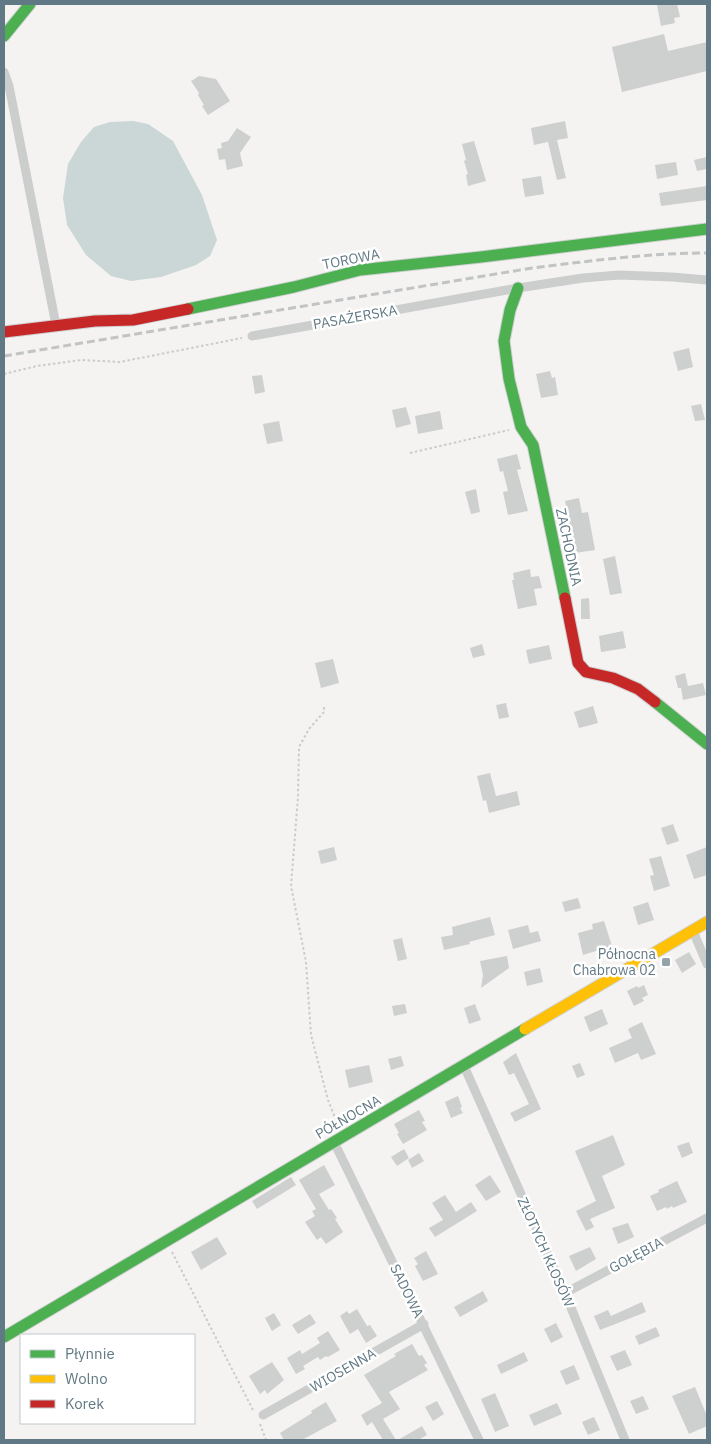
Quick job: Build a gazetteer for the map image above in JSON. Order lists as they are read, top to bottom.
{
  "streets": {
    "street": [
      "TOROWA",
      "PASAŻERSKA",
      "ZACHODNIA",
      "PÓŁNOCNA",
      "ZŁOTYCH KŁOSÓW",
      "GOŁĘBIA",
      "SADOWA",
      "WIOSENNA"
    ]
  },
  "crossings": [
    ["PASAŻERSKA", "ZACHODNIA"],
    ["PÓŁNOCNA", "ZŁOTYCH KŁOSÓW"],
    ["PÓŁNOCNA", "SADOWA"],
    ["ZŁOTYCH KŁOSÓW", "GOŁĘBIA"],
    ["SADOWA", "WIOSENNA"]
  ],
  "places": {
    "transit": ["Północna Chabrowa 02"]
  },
  "legend": ["Płynnie", "Wolno", "Korek"]
}
